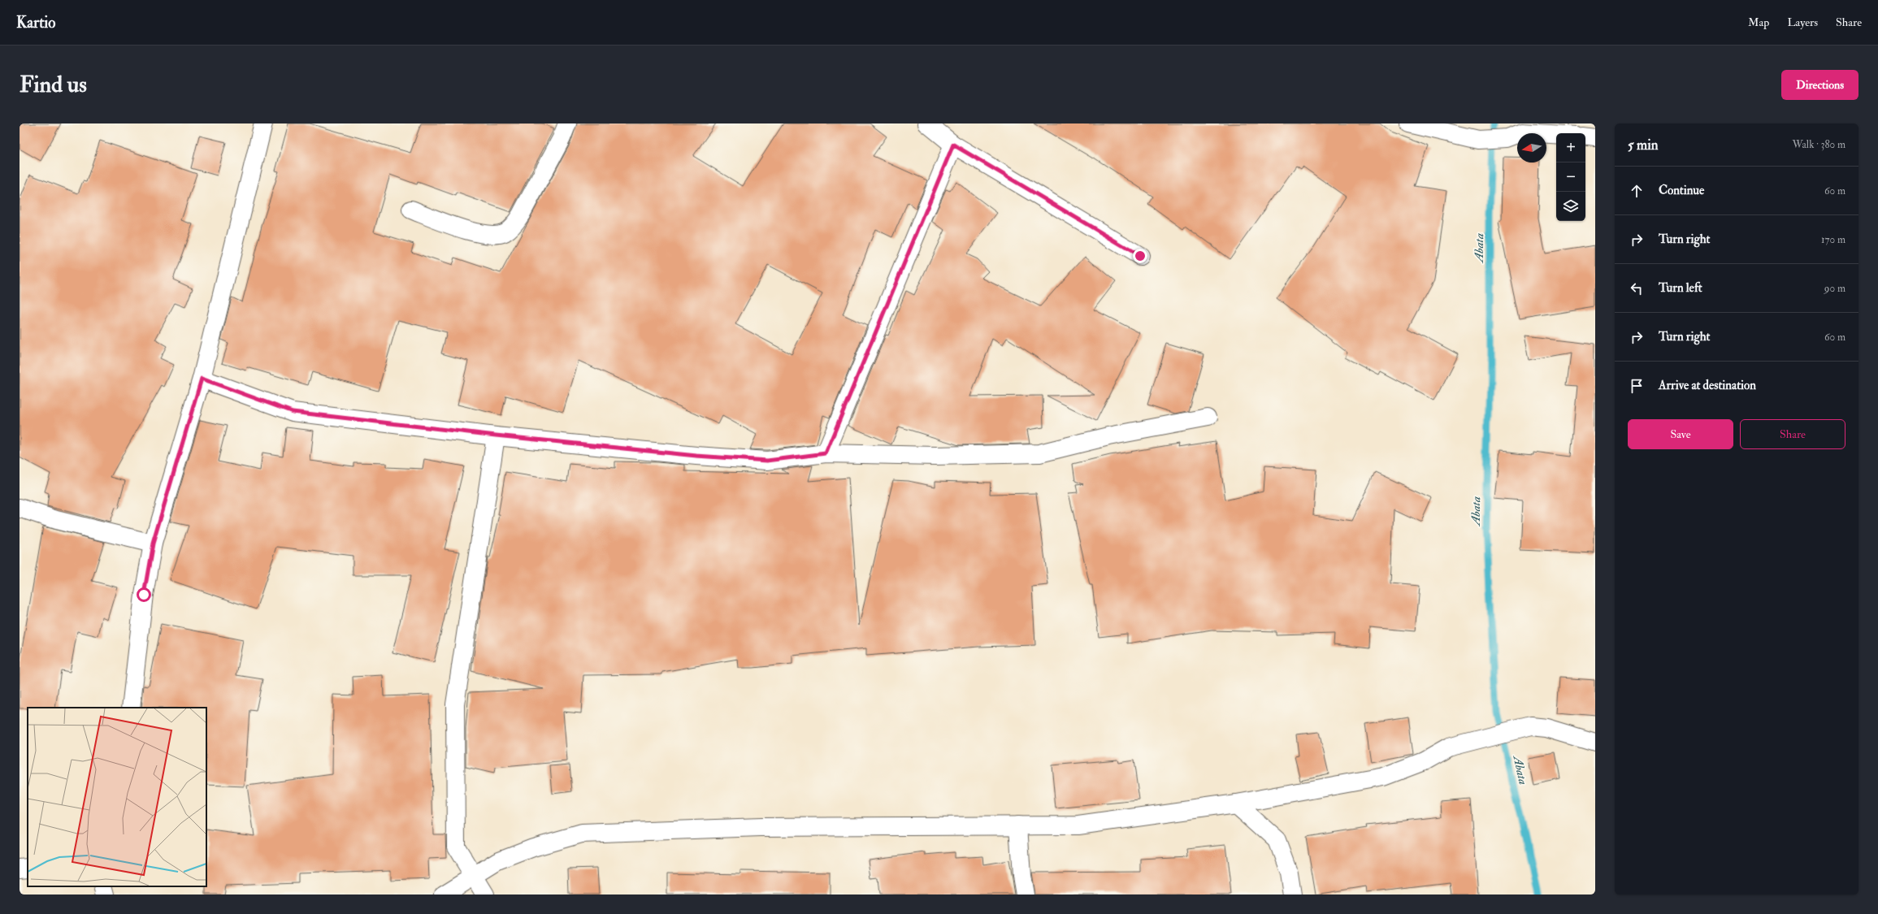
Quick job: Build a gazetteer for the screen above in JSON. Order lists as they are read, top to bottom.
{
  "water": ["Abata"],
  "north": "left",
  "page": {
    "header": "Kartio",
    "nav": ["Map", "Layers", "Share"],
    "buttons": [
      "Directions",
      ["Save", "Share"]
    ],
    "title": "Find us",
    "heading": ["5 min", "Walk · 380 m"],
    "map_buttons": ["+", "−"],
    "list": [
      ["Continue", "60 m"],
      ["Turn right", "170 m"],
      ["Turn left", "90 m"],
      ["Turn right", "60 m"],
      "Arrive at destination"
    ]
  }
}
